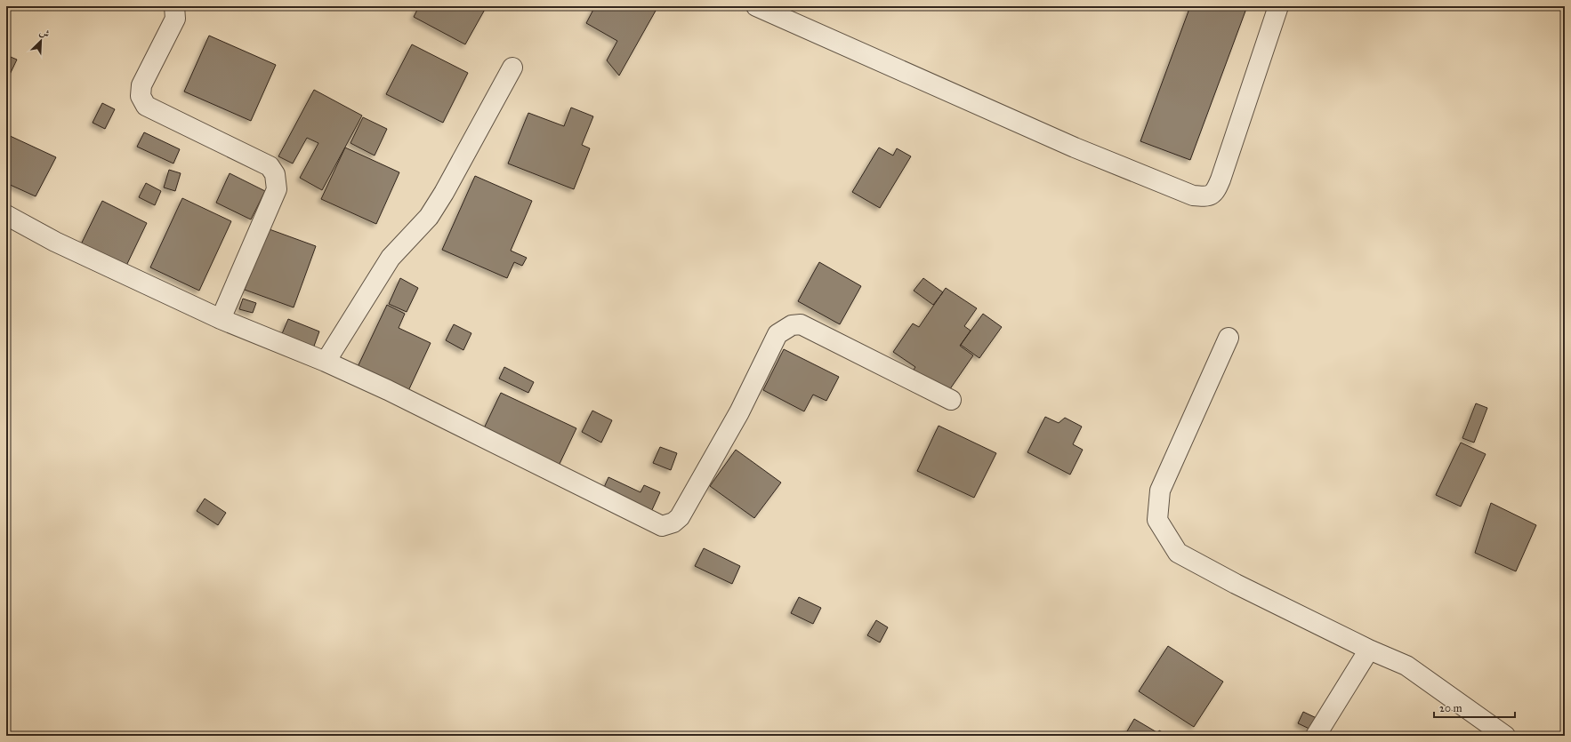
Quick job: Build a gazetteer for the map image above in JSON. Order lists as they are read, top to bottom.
{
  "scale_bar": "20 m",
  "north": "top right"
}
